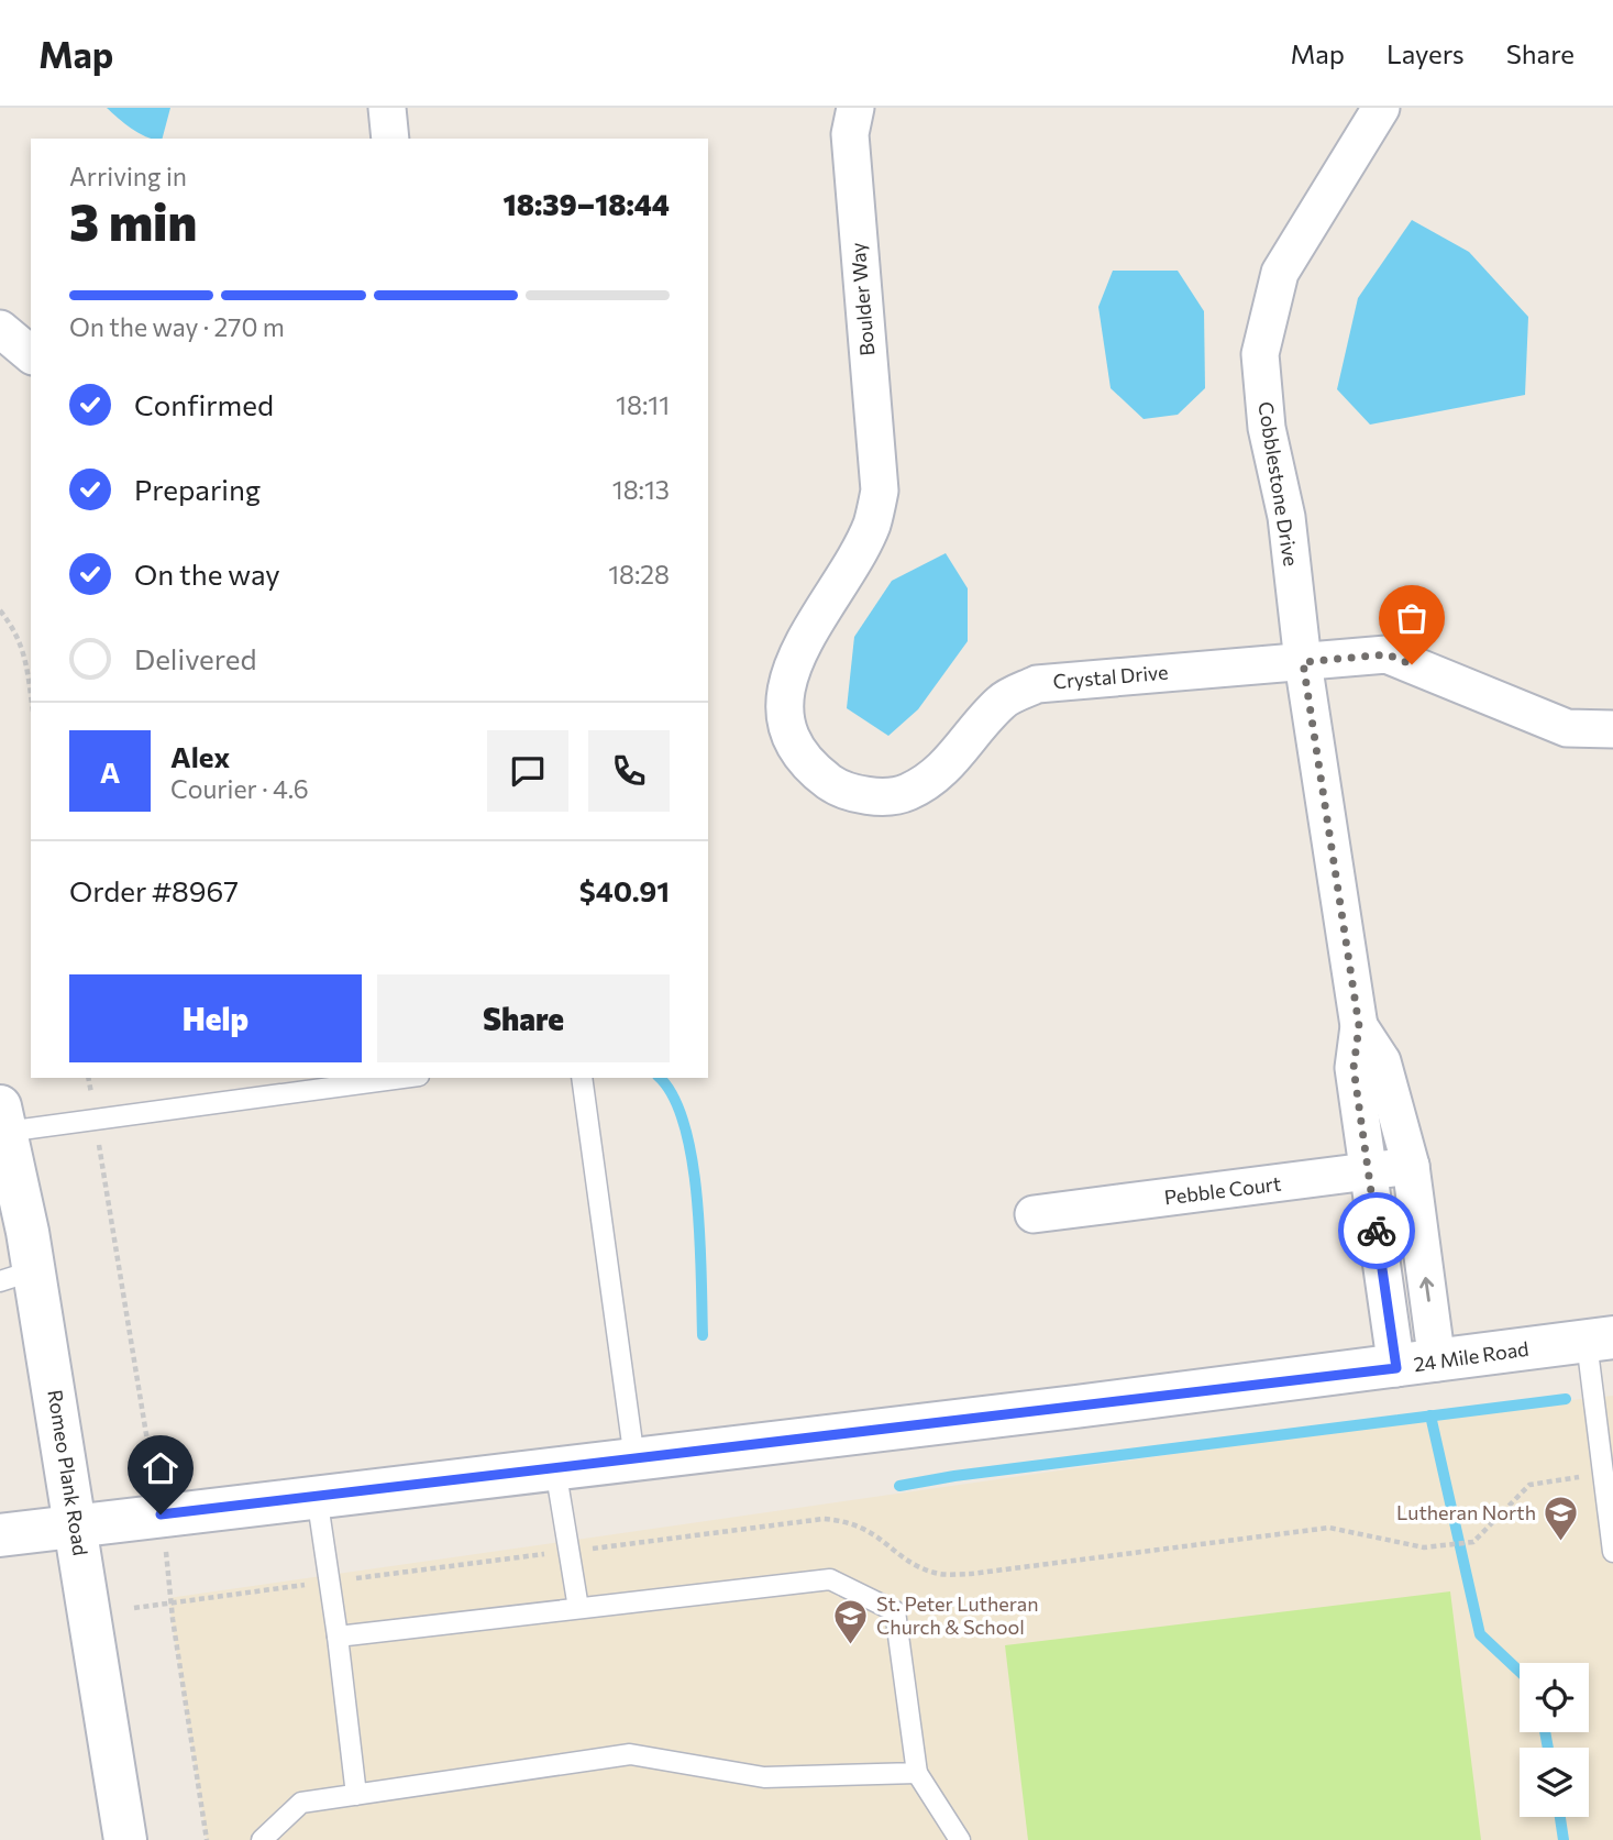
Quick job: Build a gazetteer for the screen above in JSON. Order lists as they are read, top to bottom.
{
  "streets": {
    "street": [
      "Boulder Way",
      "Cobblestone Drive",
      "Crystal Drive",
      "Pebble Court",
      "24 Mile Road",
      "Romeo Plank Road"
    ]
  },
  "crossings": [
    ["Boulder Way", "Crystal Drive"],
    ["Cobblestone Drive", "Crystal Drive"],
    ["Cobblestone Drive", "Pebble Court"],
    ["Cobblestone Drive", "24 Mile Road"],
    ["24 Mile Road", "Romeo Plank Road"]
  ],
  "places": {
    "school or university": ["Lutheran North", "St. Peter Lutheran Church & School"]
  },
  "page": {
    "header": "Map",
    "nav": ["Map", "Layers", "Share"],
    "heading": ["3 min", "Arriving in", "18:39–18:44"],
    "panel": [
      "Alex",
      "Courier · 4.6",
      "Order #8967",
      "$40.91"
    ],
    "bar": "On the way · 270 m",
    "list": [
      ["Confirmed", "18:11"],
      ["Preparing", "18:13"],
      ["On the way", "18:28"],
      "Delivered"
    ],
    "round": "A",
    "buttons": ["Help", "Share"]
  }
}
